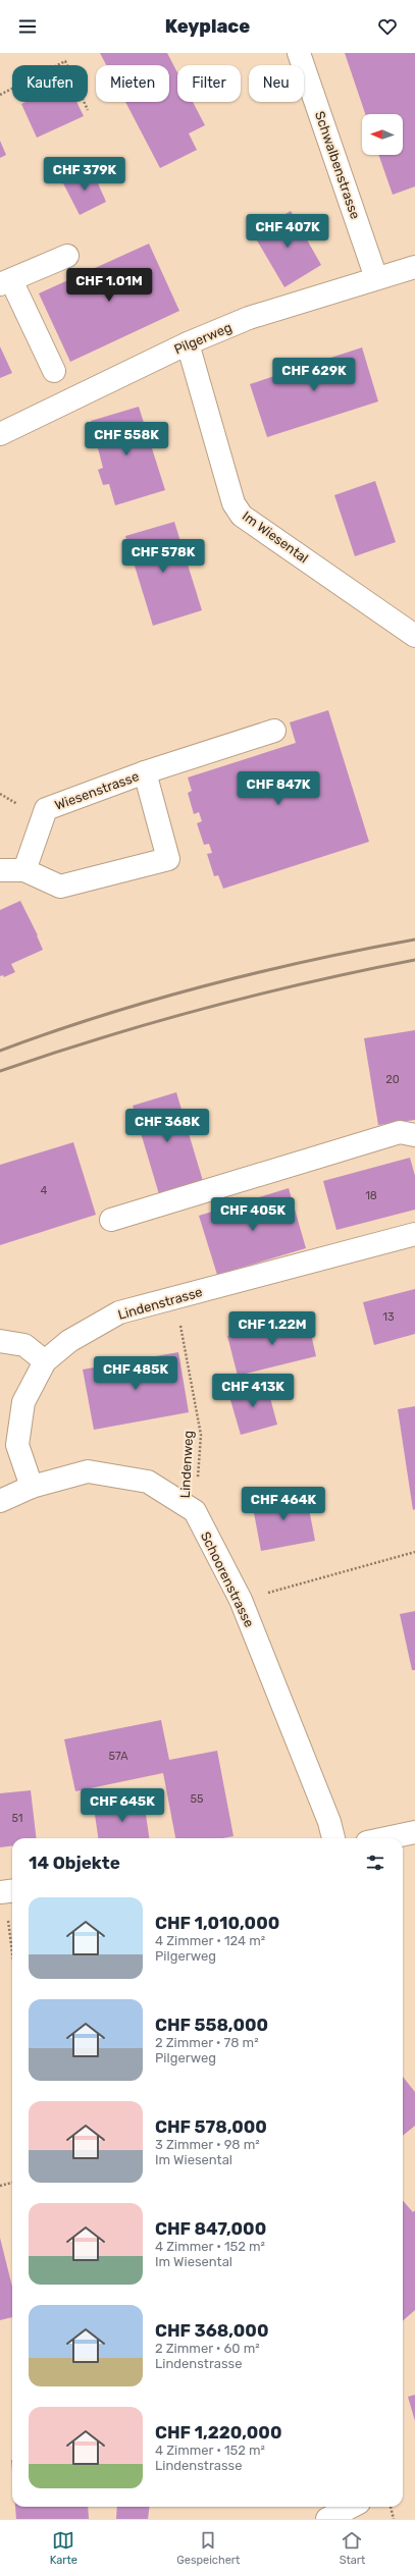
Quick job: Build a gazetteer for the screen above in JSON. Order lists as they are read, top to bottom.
{
  "streets": {
    "street": [
      "Schwalbenstrasse",
      "Pilgerweg",
      "Im Wiesental",
      "Wiesenstrasse",
      "Lindenstrasse",
      "Schoorenstrasse"
    ],
    "path": ["Lindenweg"]
  },
  "crossings": [
    ["Schwalbenstrasse", "Pilgerweg"],
    ["Pilgerweg", "Im Wiesental"],
    ["Lindenstrasse", "Lindenweg"],
    ["Lindenweg", "Schoorenstrasse"]
  ],
  "house_numbers": [
    "20",
    "4",
    "18",
    "13",
    "57A",
    "55",
    "51"
  ],
  "north": "left",
  "page": {
    "header": "Keyplace",
    "chip": [
      "Kaufen",
      "Mieten",
      "Filter",
      "Neu"
    ],
    "price": [
      "CHF 379K",
      "CHF 407K",
      "CHF 1.01M",
      "CHF 629K",
      "CHF 558K",
      "CHF 578K",
      "CHF 847K",
      "CHF 368K",
      "CHF 405K",
      "CHF 1.22M",
      "CHF 485K",
      "CHF 413K",
      "CHF 464K",
      "CHF 645K"
    ],
    "heading": "14 Objekte",
    "list": [
      {
        "name": "CHF 1,010,000",
        "note": "4 Zimmer · 124 m² · Pilgerweg"
      },
      {
        "name": "CHF 558,000",
        "note": "2 Zimmer · 78 m² · Pilgerweg"
      },
      {
        "name": "CHF 578,000",
        "note": "3 Zimmer · 98 m² · Im Wiesental"
      },
      {
        "name": "CHF 847,000",
        "note": "4 Zimmer · 152 m² · Im Wiesental"
      },
      {
        "name": "CHF 368,000",
        "note": "2 Zimmer · 60 m² · Lindenstrasse"
      },
      {
        "name": "CHF 1,220,000",
        "note": "4 Zimmer · 152 m² · Lindenstrasse"
      }
    ],
    "tabs": ["Karte", "Gespeichert", "Start"]
  }
}
